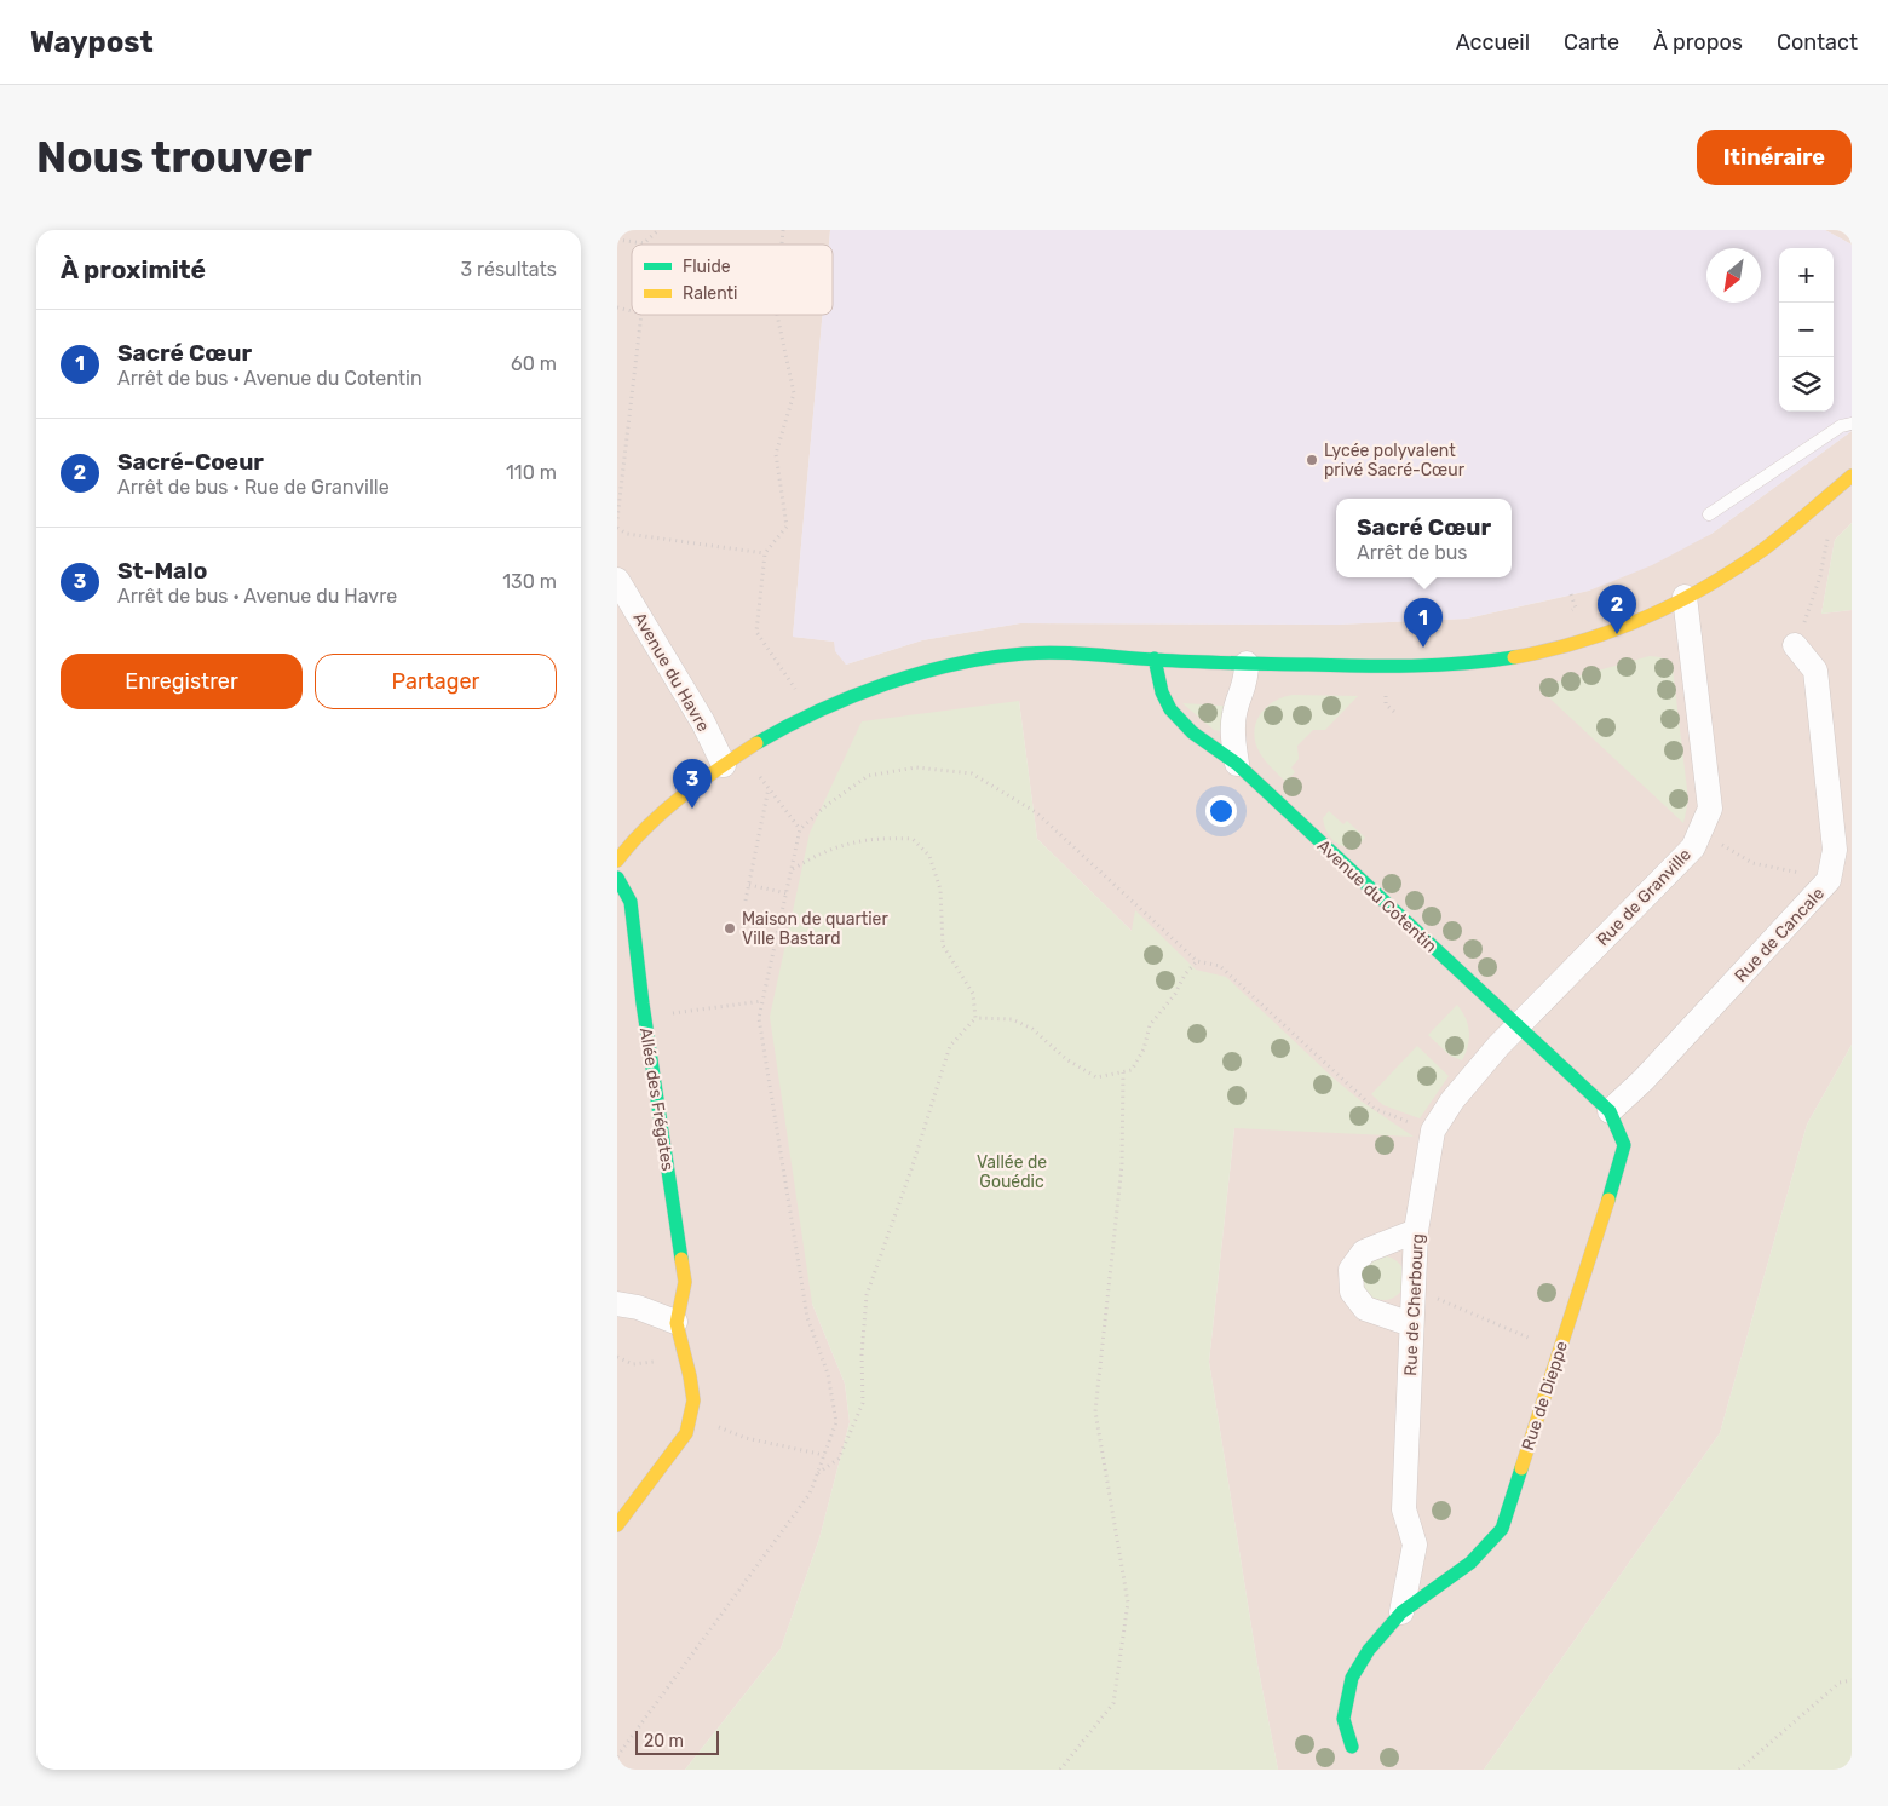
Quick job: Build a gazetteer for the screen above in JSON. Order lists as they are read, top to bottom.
{
  "streets": {
    "street": [
      "Avenue du Havre",
      "Avenue du Cotentin",
      "Rue de Granville",
      "Rue de Cancale",
      "Allée des Frégates",
      "Rue de Cherbourg",
      "Rue de Dieppe"
    ]
  },
  "crossings": [
    ["Avenue du Cotentin", "Rue de Granville"],
    ["Avenue du Cotentin", "Rue de Cherbourg"],
    ["Avenue du Cotentin", "Rue de Dieppe"],
    ["Rue de Granville", "Rue de Cherbourg"],
    ["Rue de Granville", "Rue de Dieppe"],
    ["Rue de Cancale", "Rue de Dieppe"],
    ["Rue de Cherbourg", "Rue de Dieppe"]
  ],
  "parks": ["Vallée de Gouédic"],
  "places": ["Lycée polyvalent privé Sacré-Cœur", "Maison de quartier Ville Bastard"],
  "legend": ["Fluide", "Ralenti"],
  "scale_bar": "20 m",
  "north": "bottom left",
  "page": {
    "header": "Waypost",
    "nav": [
      "Accueil",
      "Carte",
      "À propos",
      "Contact"
    ],
    "buttons": [
      "Itinéraire",
      ["Enregistrer", "Partager"]
    ],
    "title": "Nous trouver",
    "heading": ["À proximité", "3 résultats"],
    "map_buttons": ["+", "−"],
    "list": [
      {
        "mark": "1",
        "name": "Sacré Cœur",
        "note": "Arrêt de bus · Avenue du Cotentin",
        "value": "60 m"
      },
      {
        "mark": "2",
        "name": "Sacré-Coeur",
        "note": "Arrêt de bus · Rue de Granville",
        "value": "110 m"
      },
      {
        "mark": "3",
        "name": "St-Malo",
        "note": "Arrêt de bus · Avenue du Havre",
        "value": "130 m"
      }
    ],
    "popup": ["Sacré Cœur", "Arrêt de bus"],
    "pins": ["2", "1", "3"],
    "scale": "20 m"
  }
}
